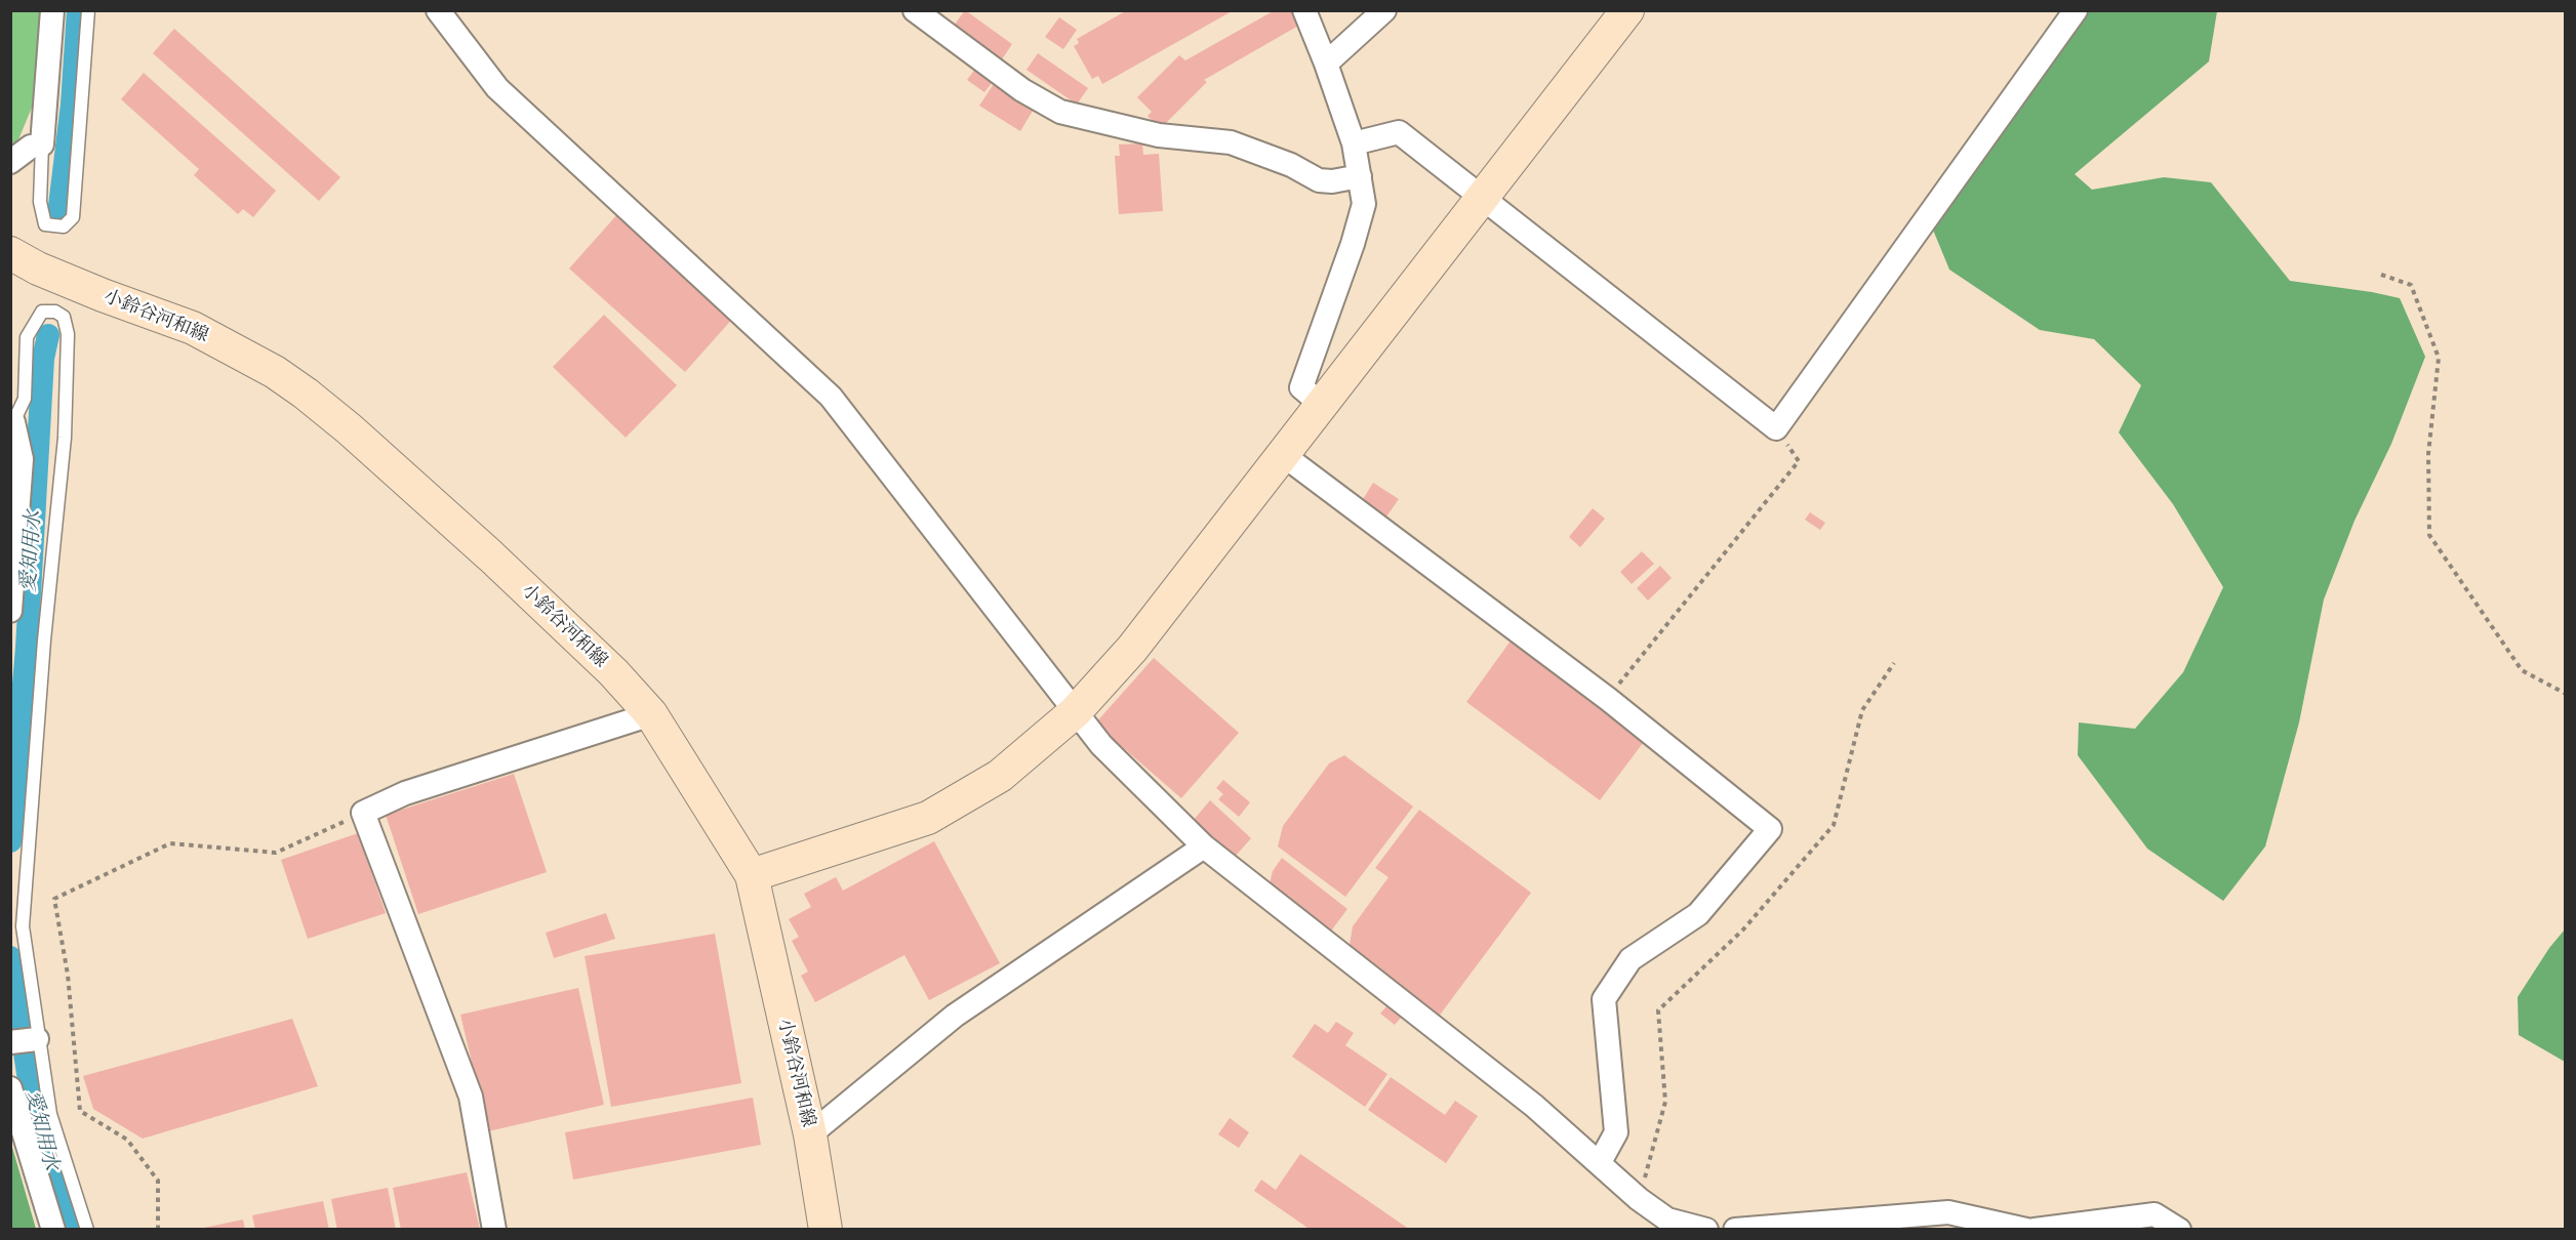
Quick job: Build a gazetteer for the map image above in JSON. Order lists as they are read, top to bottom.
{
  "streets": {
    "main road": ["小鈴谷河和線"]
  },
  "water": ["愛知用水"]
}
